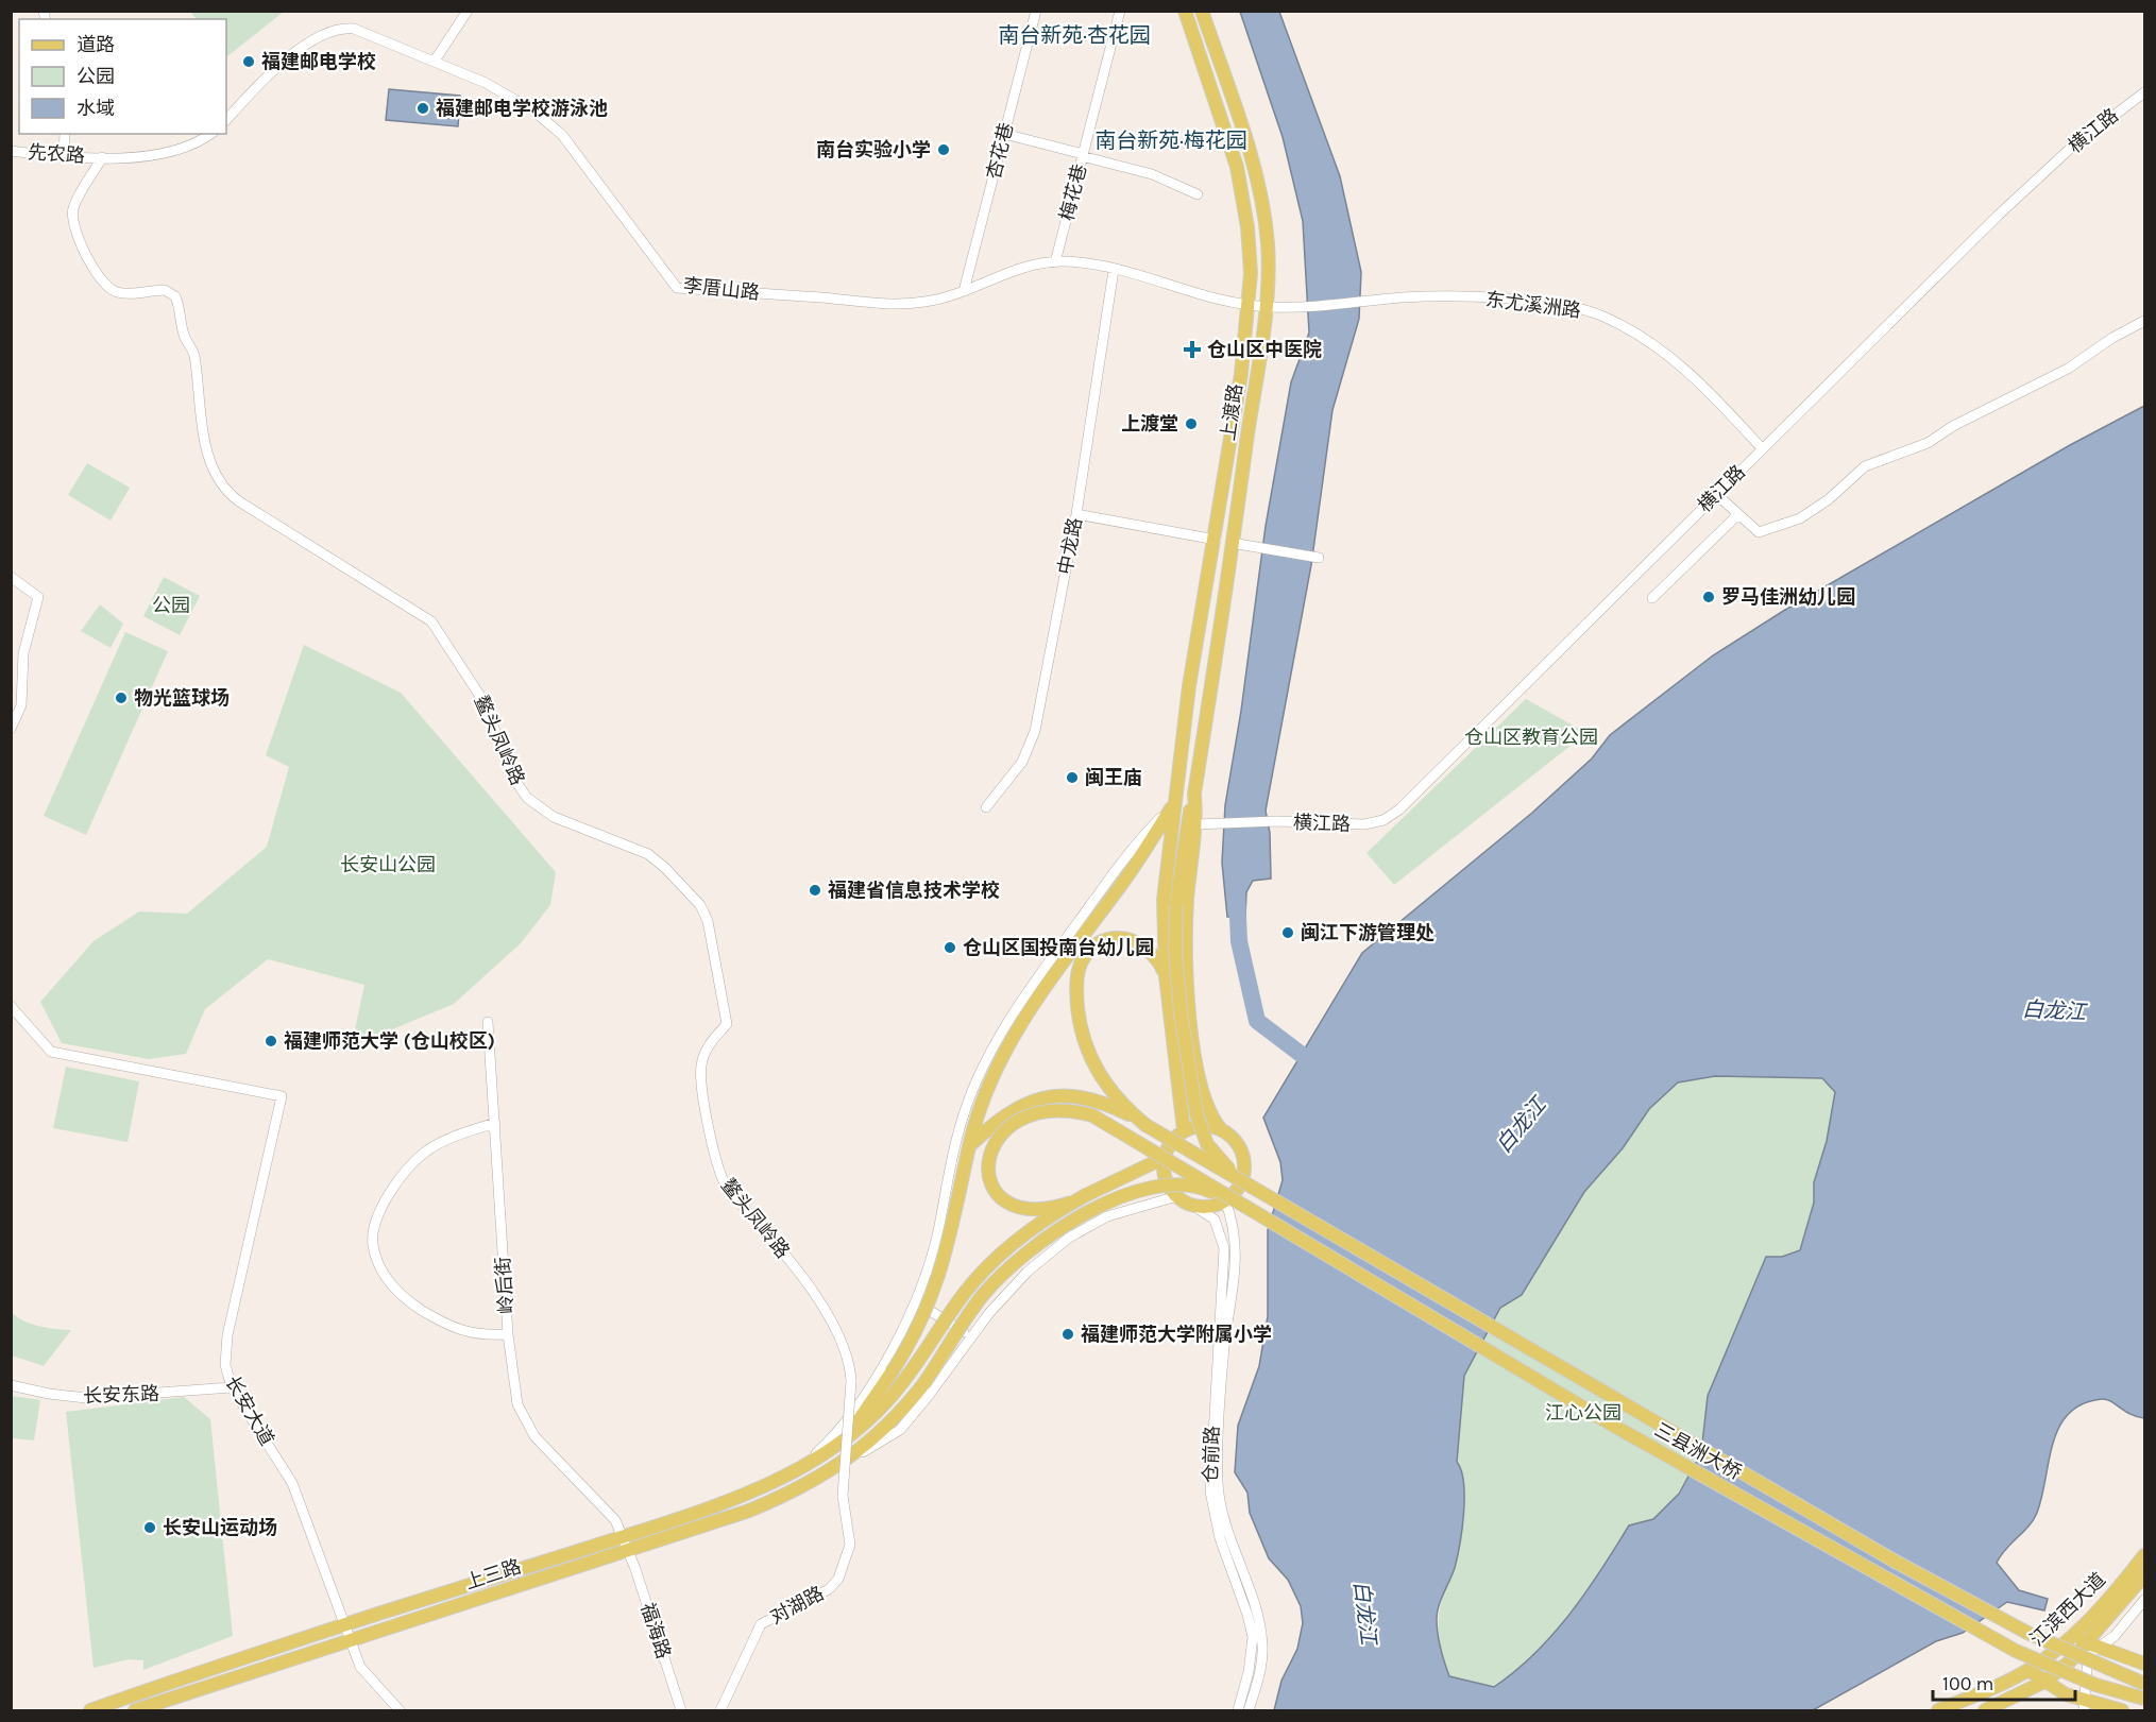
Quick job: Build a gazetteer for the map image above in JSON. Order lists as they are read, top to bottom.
{
  "streets": {
    "main road": [
      "上渡路",
      "三县洲大桥",
      "上三路",
      "江滨西大道"
    ],
    "street": [
      "横江路",
      "杏花巷",
      "先农路",
      "梅花巷",
      "李厝山路",
      "东尤溪洲路",
      "中龙路",
      "鳌头凤岭路",
      "岭后街",
      "长安东路",
      "长安大道",
      "仓前路",
      "对湖路",
      "福海路"
    ]
  },
  "crossings": [
    ["横江路", "东尤溪洲路"],
    ["横江路", "上渡路"],
    ["杏花巷", "李厝山路"],
    ["先农路", "鳌头凤岭路"],
    ["梅花巷", "李厝山路"],
    ["李厝山路", "东尤溪洲路"],
    ["李厝山路", "上渡路"],
    ["李厝山路", "中龙路"],
    ["上渡路", "仓前路"],
    ["鳌头凤岭路", "对湖路"],
    ["岭后街", "上三路"],
    ["岭后街", "福海路"],
    ["长安东路", "长安大道"],
    ["长安大道", "上三路"],
    ["上三路", "福海路"]
  ],
  "districts": ["南台新苑·杏花园", "南台新苑·梅花园"],
  "water": ["白龙江"],
  "parks": [
    "公园",
    "仓山区教育公园",
    "长安山公园",
    "江心公园"
  ],
  "places": {
    "other": [
      "福建邮电学校",
      "福建邮电学校游泳池",
      "南台实验小学",
      "上渡堂",
      "罗马佳洲幼儿园",
      "物光篮球场",
      "闽王庙",
      "福建省信息技术学校",
      "闽江下游管理处",
      "仓山区国投南台幼儿园",
      "福建师范大学 (仓山校区)",
      "福建师范大学附属小学",
      "长安山运动场"
    ],
    "health": ["仓山区中医院"]
  },
  "legend": ["道路", "公园", "水域"],
  "scale_bar": "100 m"
}
